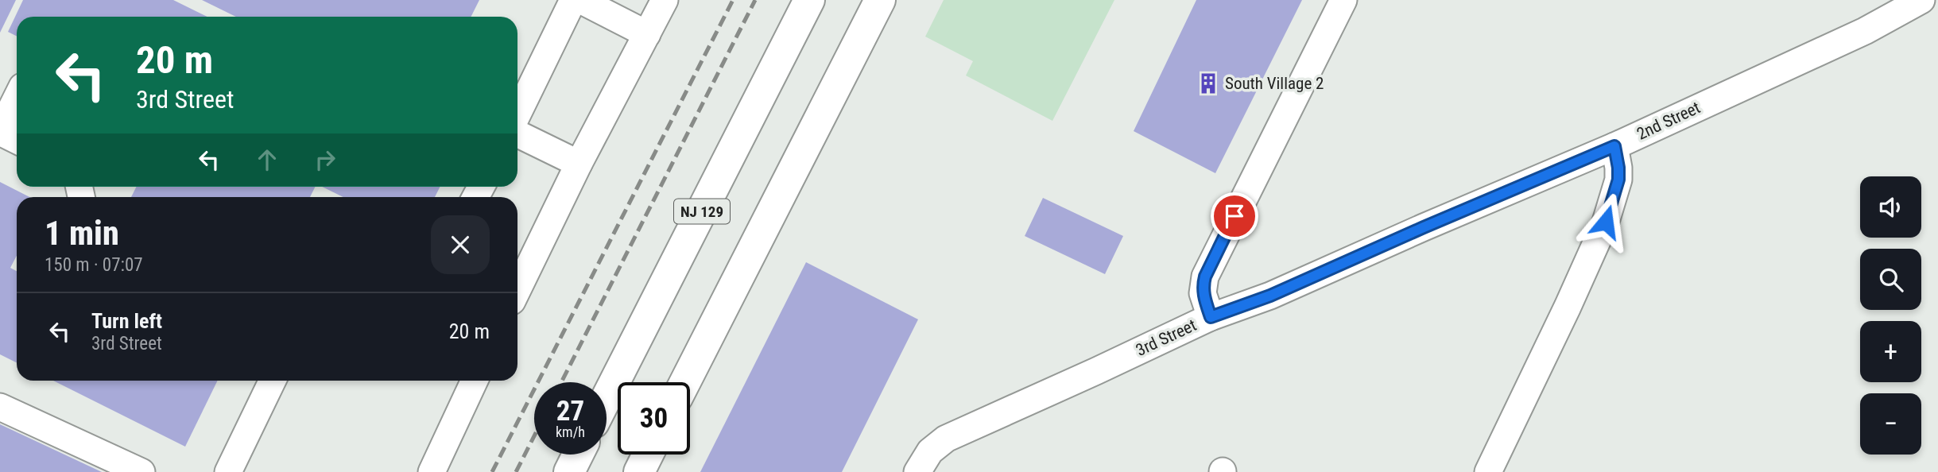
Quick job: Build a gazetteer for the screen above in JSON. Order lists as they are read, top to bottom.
{
  "streets": {
    "highway": ["NJ 129"],
    "street": ["2nd Street", "3rd Street"]
  },
  "crossings": [
    ["2nd Street", "3rd Street"]
  ],
  "places": {
    "building": ["South Village 2"]
  },
  "page": {
    "turn": ["20 m", "3rd Street"],
    "map_buttons": ["+", "−"],
    "heading": ["1 min", "150 m · 07:07"],
    "list": [
      {
        "name": "Turn left",
        "note": "3rd Street",
        "value": "20 m"
      }
    ],
    "speed": "27 km/h",
    "limit": "30"
  }
}
